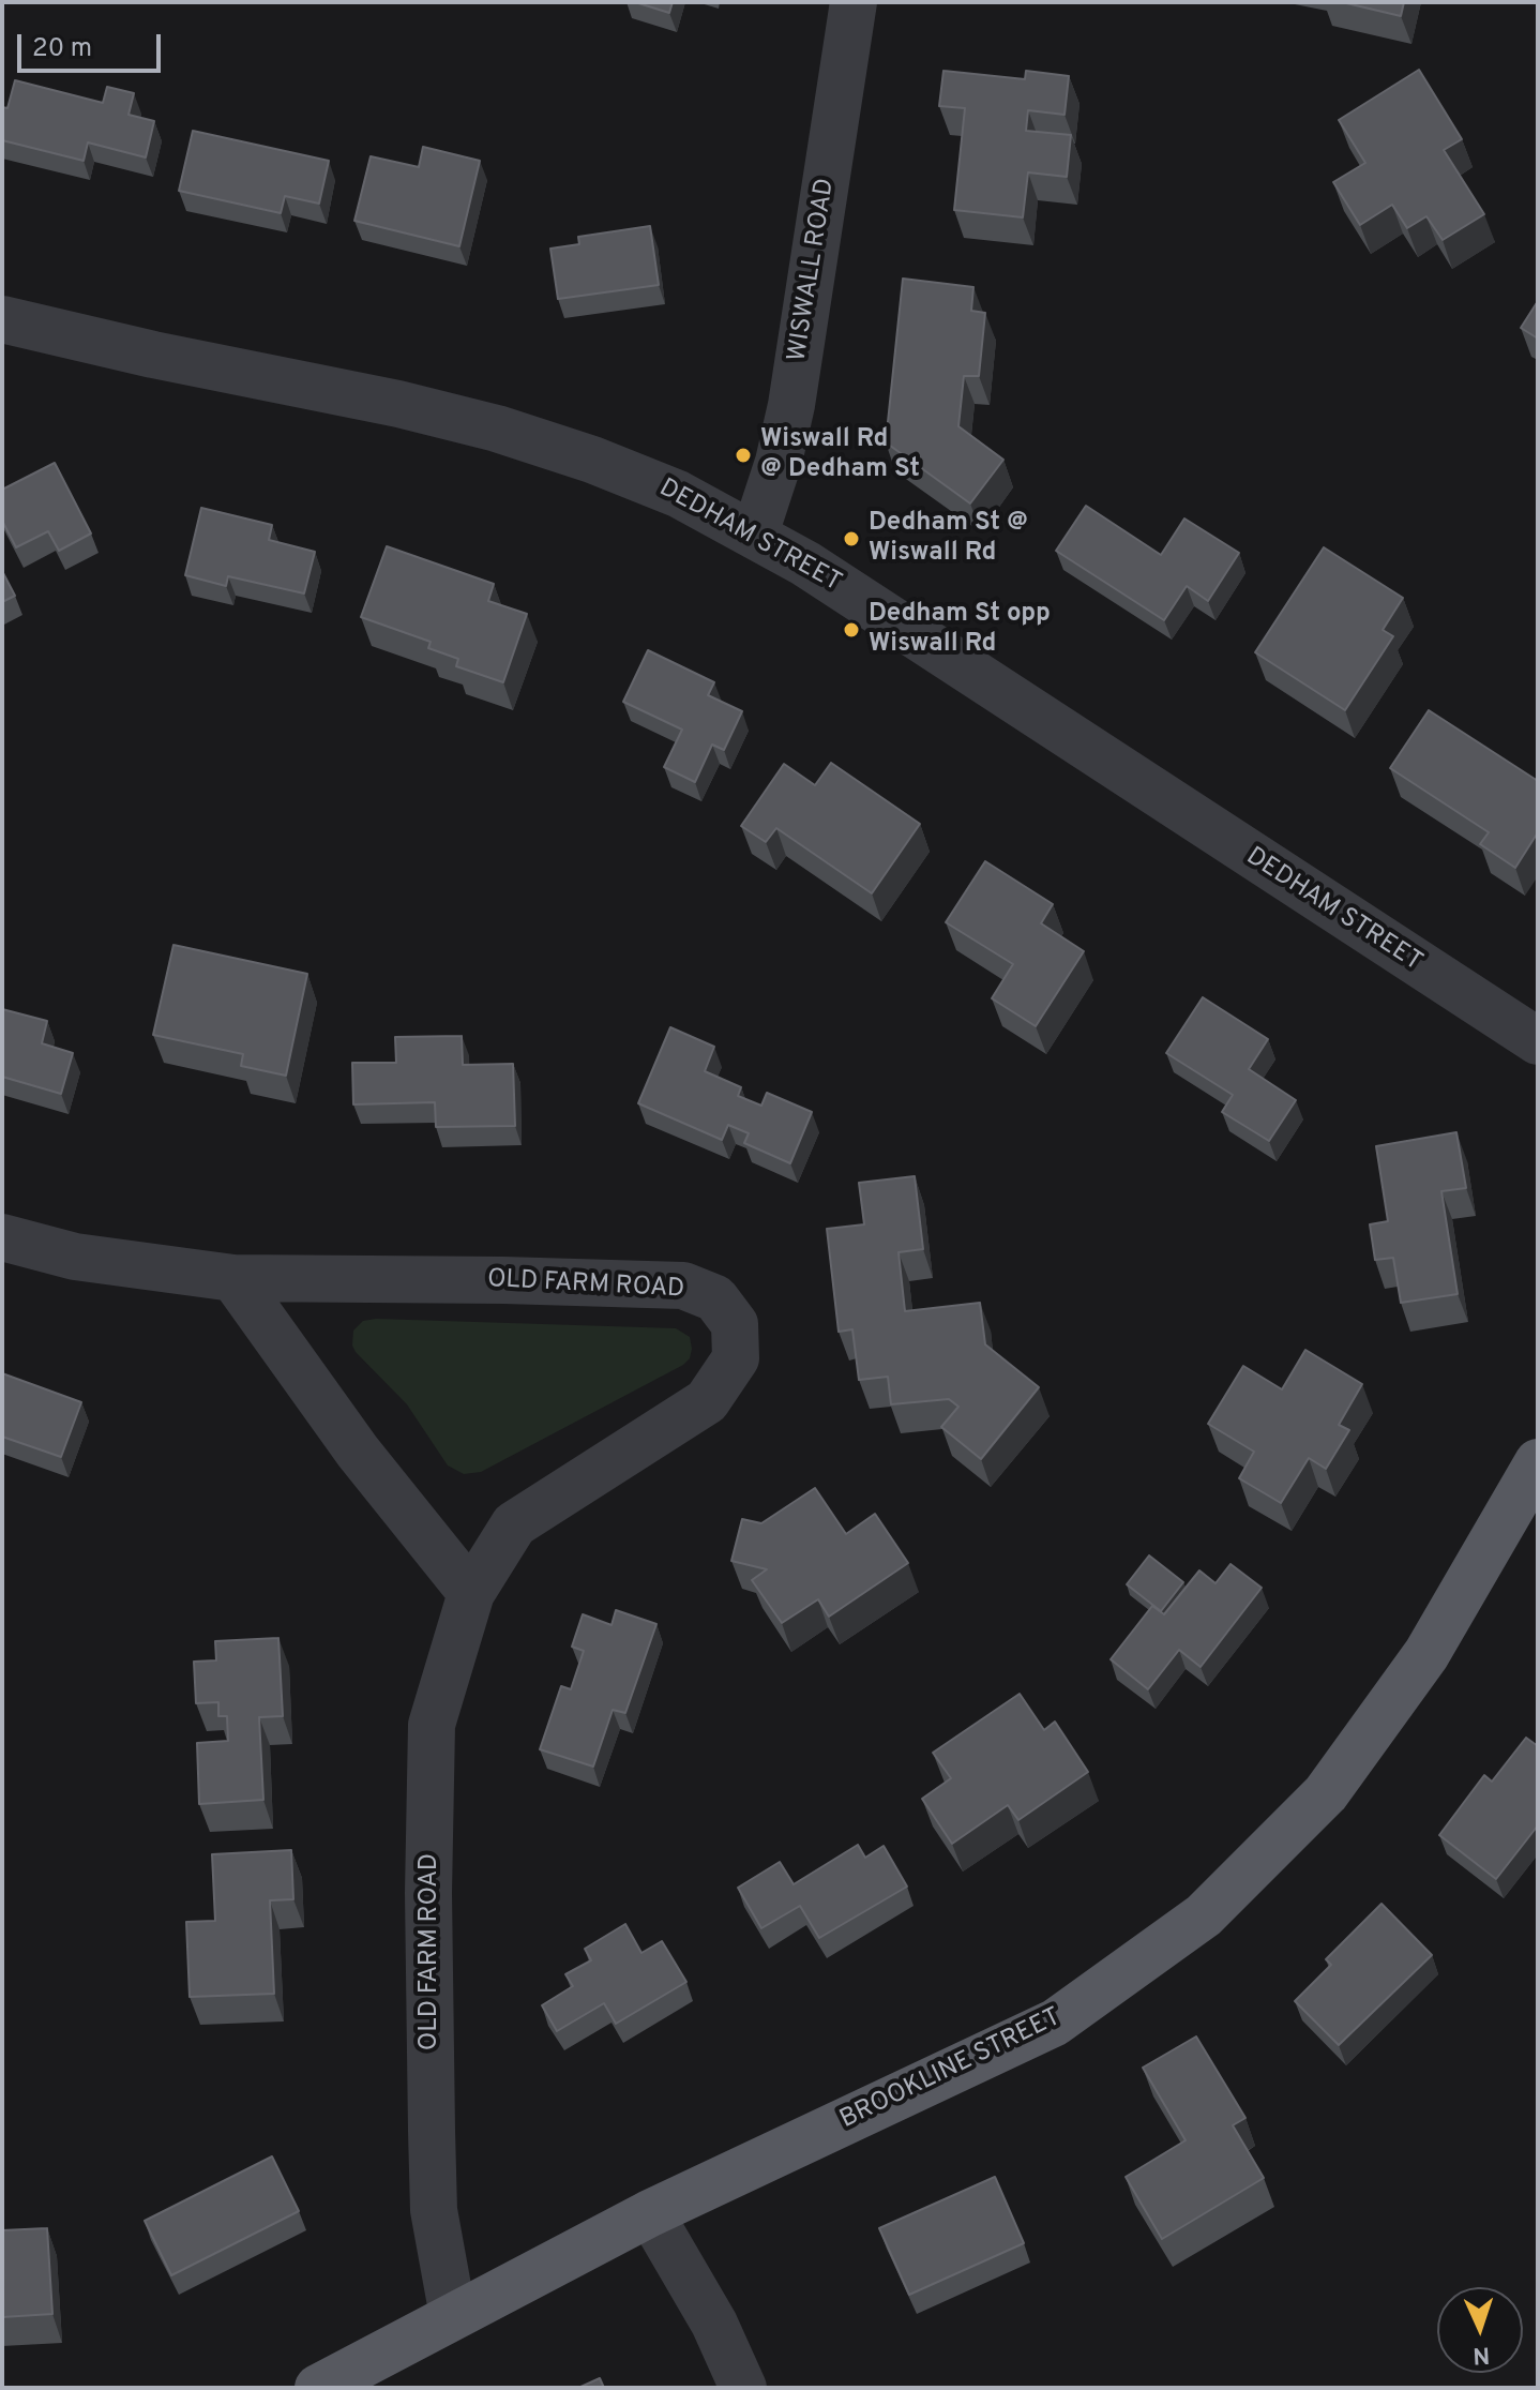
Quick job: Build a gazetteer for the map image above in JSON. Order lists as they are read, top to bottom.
{
  "streets": {
    "main road": ["BROOKLINE STREET"],
    "street": ["WISWALL ROAD", "DEDHAM STREET", "OLD FARM ROAD"]
  },
  "crossings": [
    ["WISWALL ROAD", "DEDHAM STREET"],
    ["OLD FARM ROAD", "BROOKLINE STREET"]
  ],
  "places": ["Wiswall Rd @ Dedham St", "Dedham St @ Wiswall Rd", "Dedham St opp Wiswall Rd"],
  "scale_bar": "20 m",
  "north": "bottom"
}
